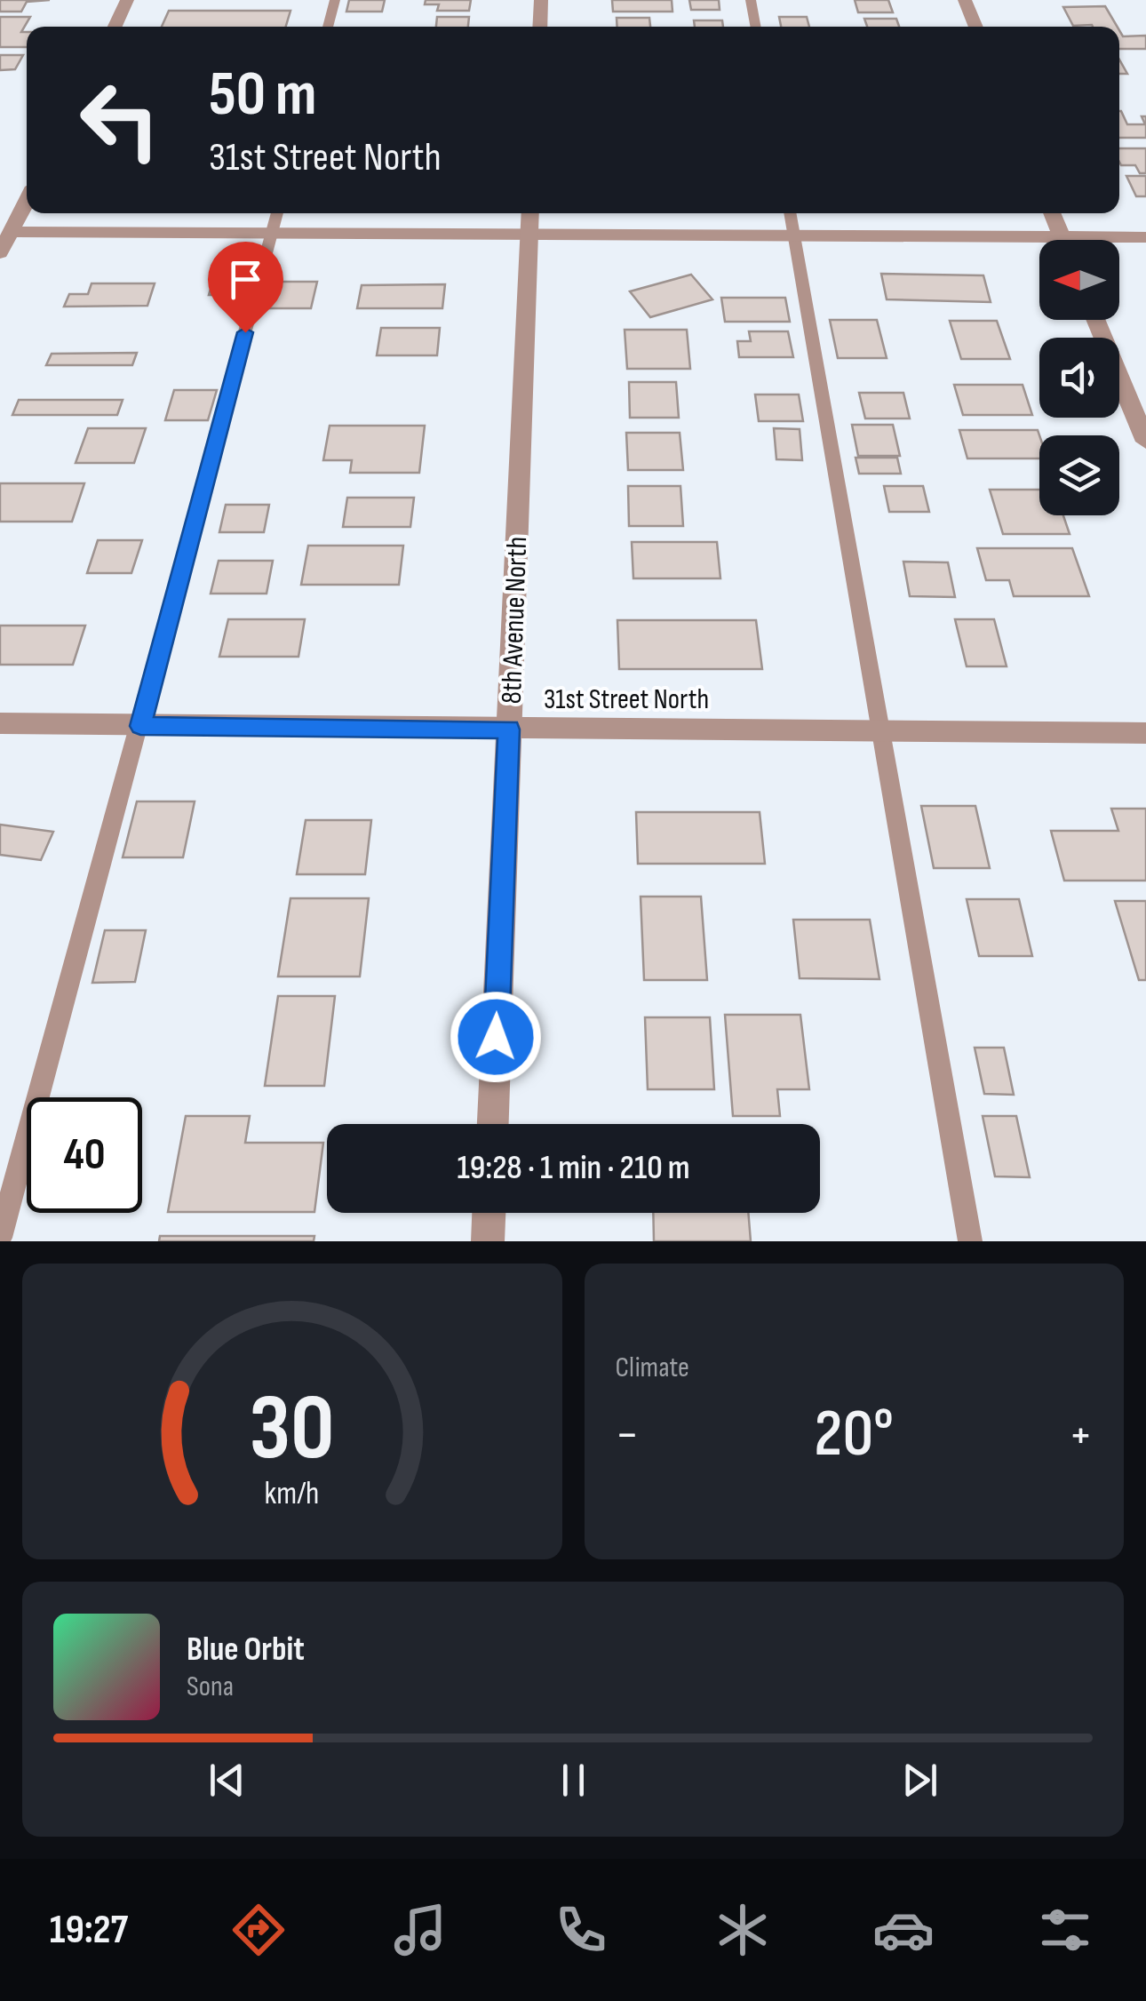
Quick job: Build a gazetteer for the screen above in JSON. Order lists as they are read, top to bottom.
{
  "streets": {
    "street": ["8th Avenue North", "31st Street North"]
  },
  "crossings": [
    ["8th Avenue North", "31st Street North"]
  ],
  "north": "left",
  "page": {
    "turn": ["50 m", "31st Street North"],
    "limit": "40",
    "trip": "19:28 · 1 min · 210 m",
    "tile": "Climate",
    "heat": ["−", "20°", "+"],
    "song": ["Blue Orbit", "Sona"],
    "tabs": "19:27",
    "gauge": ["30", "km/h"]
  }
}
